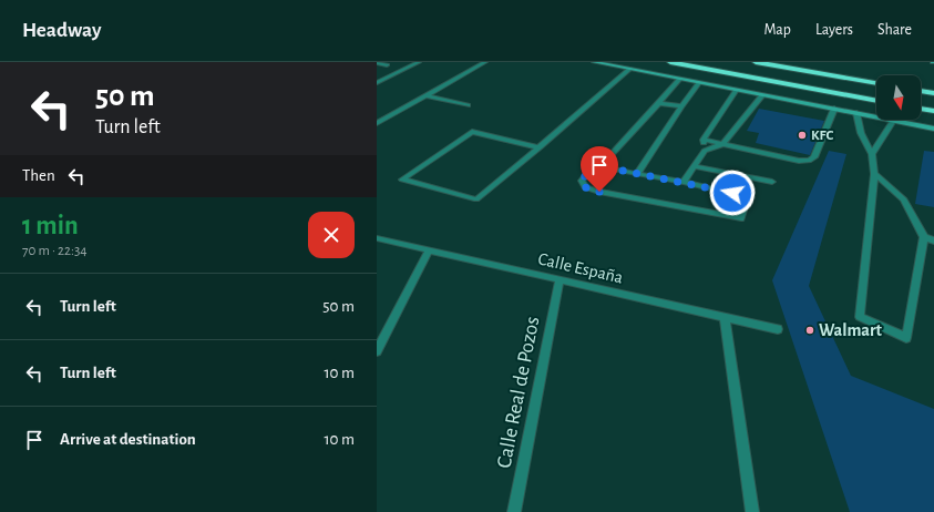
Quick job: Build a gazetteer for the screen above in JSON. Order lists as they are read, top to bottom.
{
  "streets": {
    "street": ["Calle España", "Calle Real de Pozos"]
  },
  "crossings": [
    ["Calle España", "Calle Real de Pozos"]
  ],
  "places": ["KFC", "Walmart"],
  "north": "bottom",
  "page": {
    "header": "Headway",
    "nav": ["Map", "Layers", "Share"],
    "turn": ["50 m", "Turn left"],
    "then": "Then",
    "heading": ["1 min", "70 m · 22:34"],
    "list": [
      {
        "name": "Turn left",
        "value": "50 m"
      },
      {
        "name": "Turn left",
        "value": "10 m"
      },
      {
        "name": "Arrive at destination",
        "value": "10 m"
      }
    ]
  }
}
